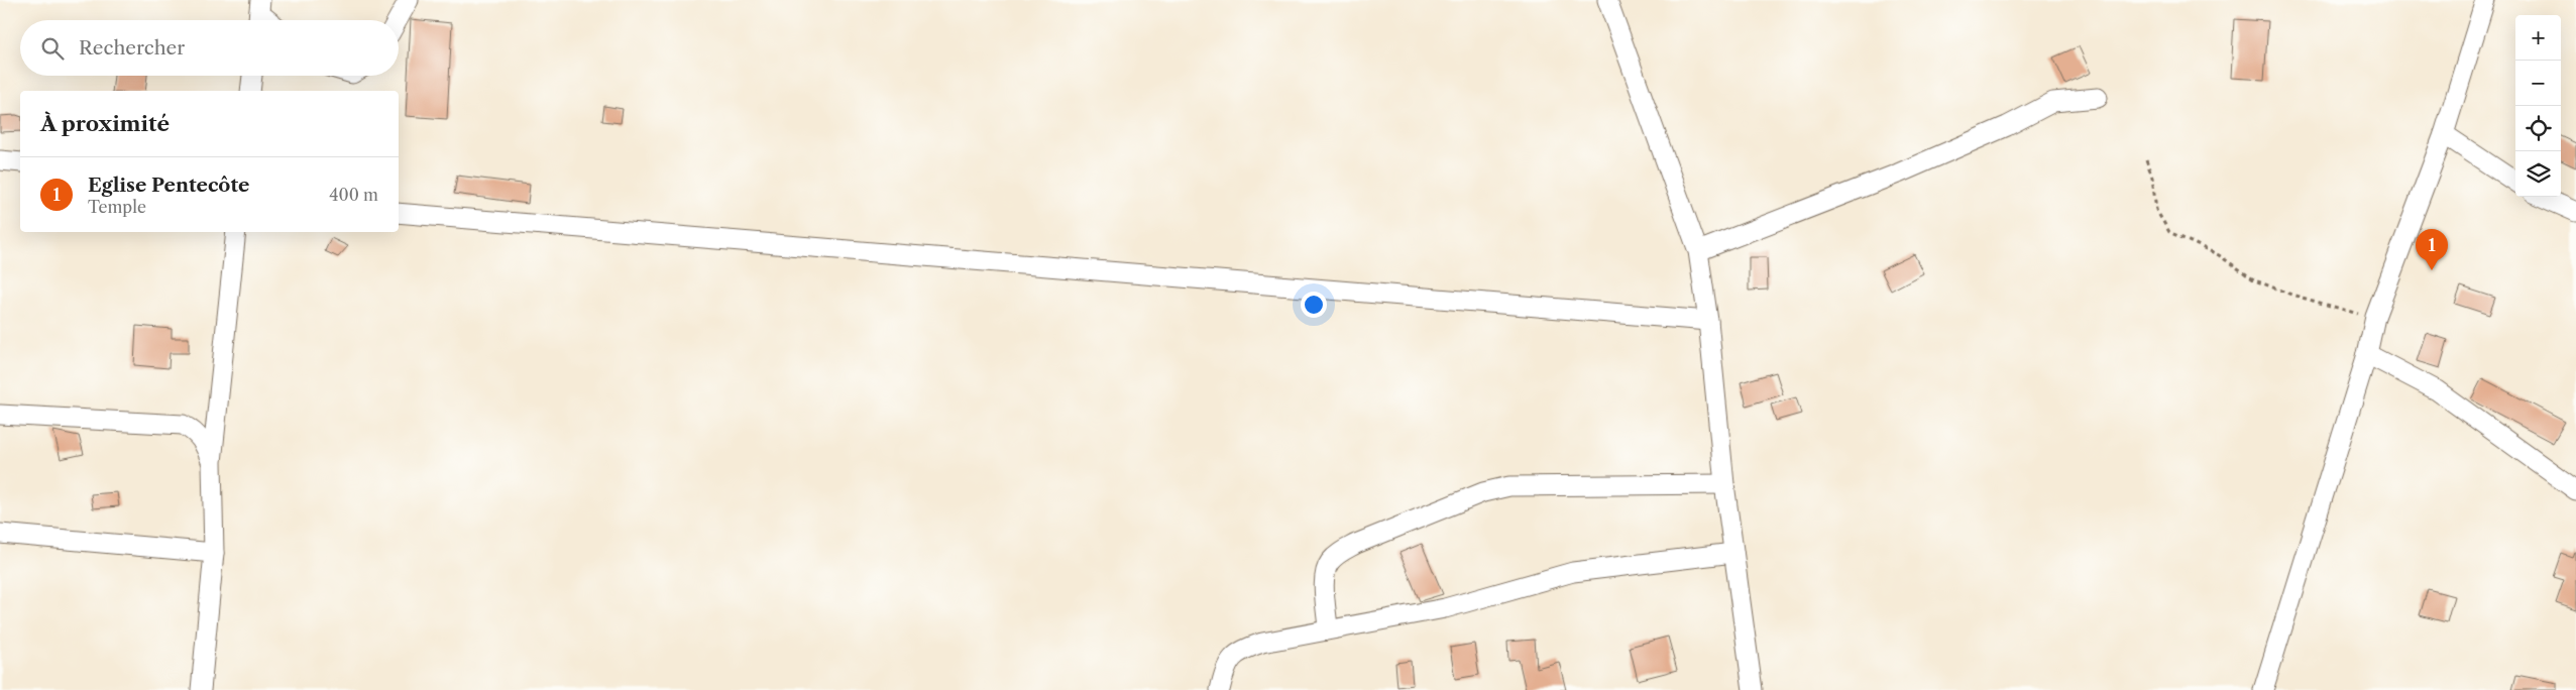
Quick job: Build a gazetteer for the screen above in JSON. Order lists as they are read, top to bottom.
{
  "page": {
    "map_buttons": ["+", "−"],
    "search": "Rechercher",
    "heading": "À proximité",
    "list": [
      {
        "mark": "1",
        "name": "Eglise Pentecôte",
        "note": "Temple",
        "value": "400 m"
      }
    ],
    "pins": "1"
  }
}
